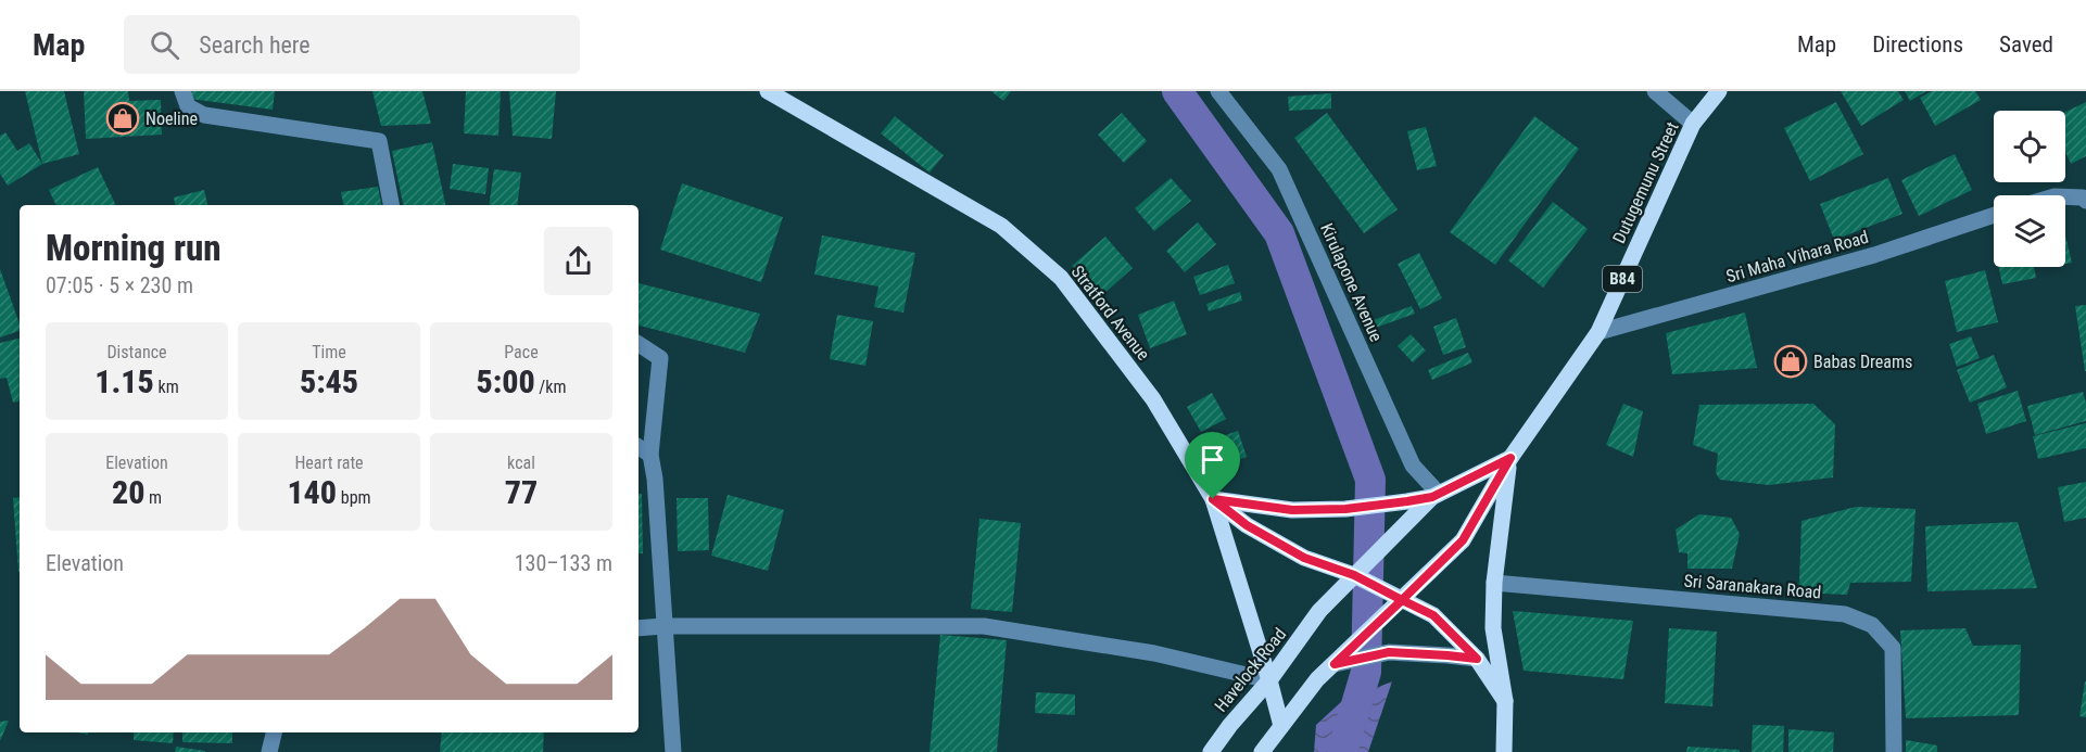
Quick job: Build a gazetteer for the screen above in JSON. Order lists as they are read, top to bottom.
{
  "streets": {
    "main road": [
      "Dutugemunu Street",
      "B84",
      "Stratford Avenue",
      "Havelock Road"
    ],
    "street": ["Sri Maha Vihara Road", "Kirulapone Avenue", "Sri Saranakara Road"]
  },
  "crossings": [
    ["Dutugemunu Street", "Sri Maha Vihara Road"],
    ["Dutugemunu Street", "B84"],
    ["B84", "Kirulapone Avenue"],
    ["B84", "Stratford Avenue"],
    ["B84", "Havelock Road"],
    ["Stratford Avenue", "Havelock Road"]
  ],
  "places": {
    "shop": ["Noeline", "Babas Dreams"]
  },
  "page": {
    "header": "Map",
    "search": "Search here",
    "nav": ["Map", "Directions", "Saved"],
    "heading": ["Morning run", "07:05 · 5 × 230 m"],
    "stats": [
      ["Distance", "1.15 km"],
      ["Time", "5:45"],
      ["Pace", "5:00 /km"],
      ["Elevation", "20 m"],
      ["Heart rate", "140 bpm"],
      ["kcal", "77"]
    ],
    "chart": ["Elevation", "130–133 m"]
  }
}
